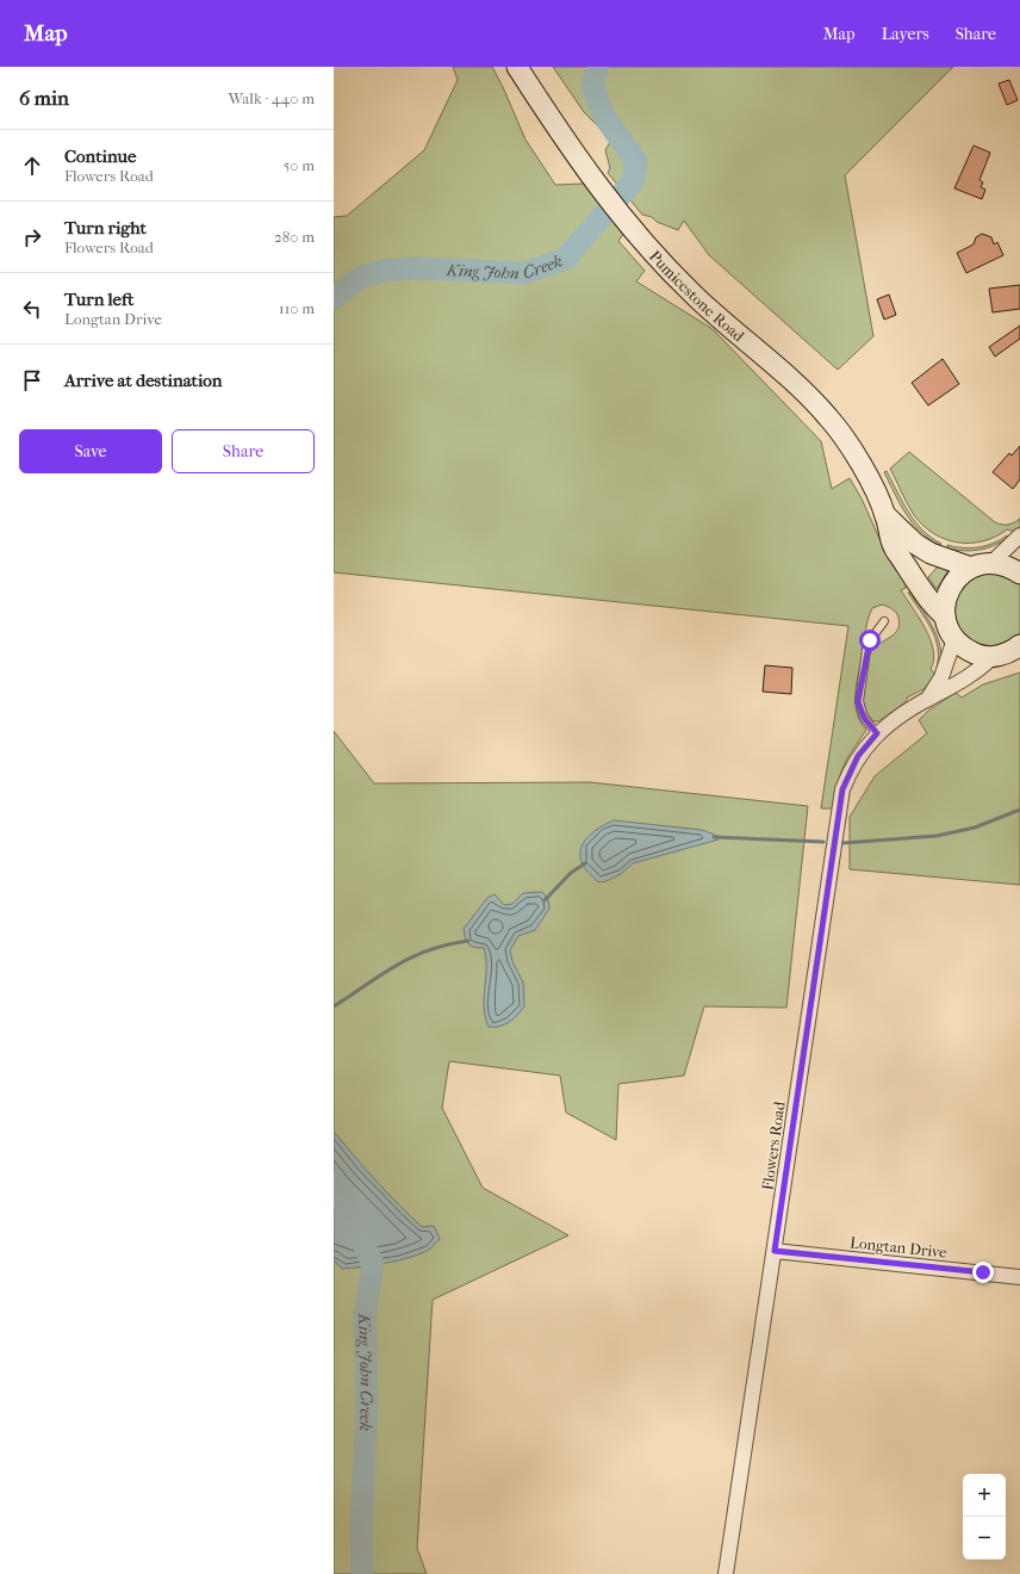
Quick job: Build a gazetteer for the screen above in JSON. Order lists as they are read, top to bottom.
{
  "streets": {
    "main road": ["Pumicestone Road"],
    "street": ["Flowers Road", "Longtan Drive"]
  },
  "crossings": [
    ["Flowers Road", "Longtan Drive"]
  ],
  "water": ["King John Creek"],
  "page": {
    "header": "Map",
    "nav": ["Map", "Layers", "Share"],
    "heading": ["6 min", "Walk · 440 m"],
    "list": [
      ["Continue", "Flowers Road", "50 m"],
      ["Turn right", "Flowers Road", "280 m"],
      ["Turn left", "Longtan Drive", "110 m"],
      "Arrive at destination"
    ],
    "buttons": ["Save", "Share"],
    "map_buttons": ["+", "−"]
  }
}
